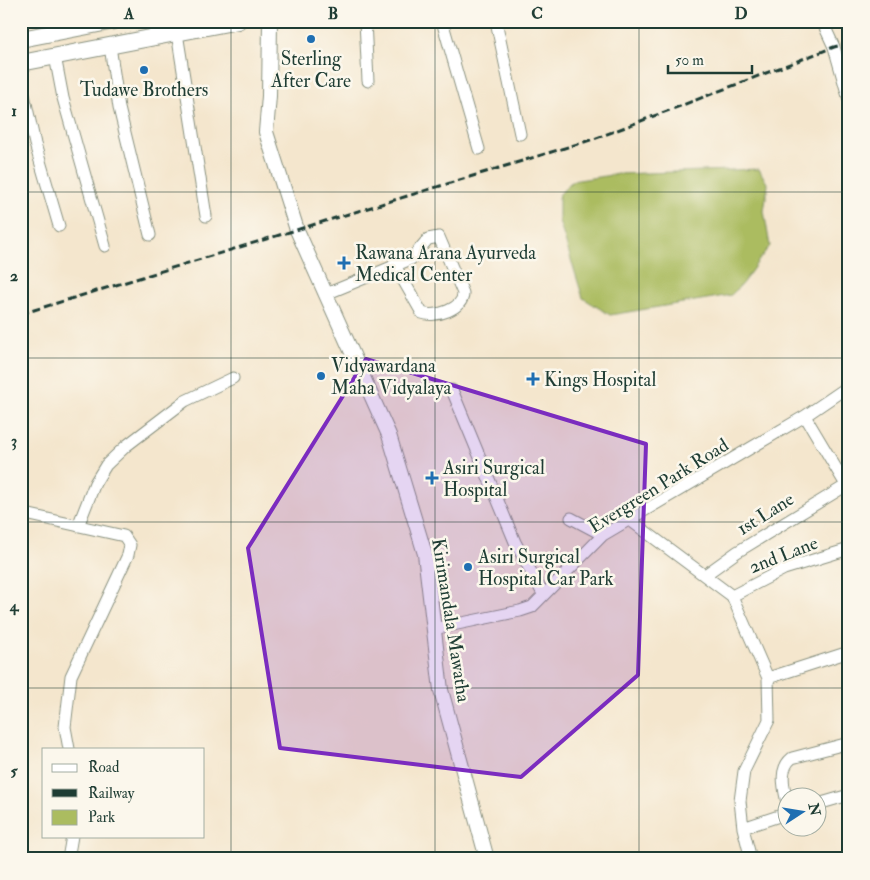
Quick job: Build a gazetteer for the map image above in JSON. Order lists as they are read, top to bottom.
{
  "streets": {
    "main road": ["Kirimandala Mawatha"],
    "street": ["Evergreen Park Road", "1st Lane", "2nd Lane"]
  },
  "crossings": [
    ["Evergreen Park Road", "Kirimandala Mawatha"]
  ],
  "places": {
    "other": [
      "Sterling After Care",
      "Tudawe Brothers",
      "Vidyawardana Maha Vidyalaya",
      "Asiri Surgical Hospital Car Park"
    ],
    "health": ["Rawana Arana Ayurveda Medical Center", "Kings Hospital", "Asiri Surgical Hospital"]
  },
  "legend": ["Road", "Railway", "Park"],
  "scale_bar": "50 m",
  "north": "right",
  "grid": {
    "columns": [
      "A",
      "B",
      "C",
      "D"
    ],
    "rows": [
      "1",
      "2",
      "3",
      "4",
      "5"
    ]
  }
}
